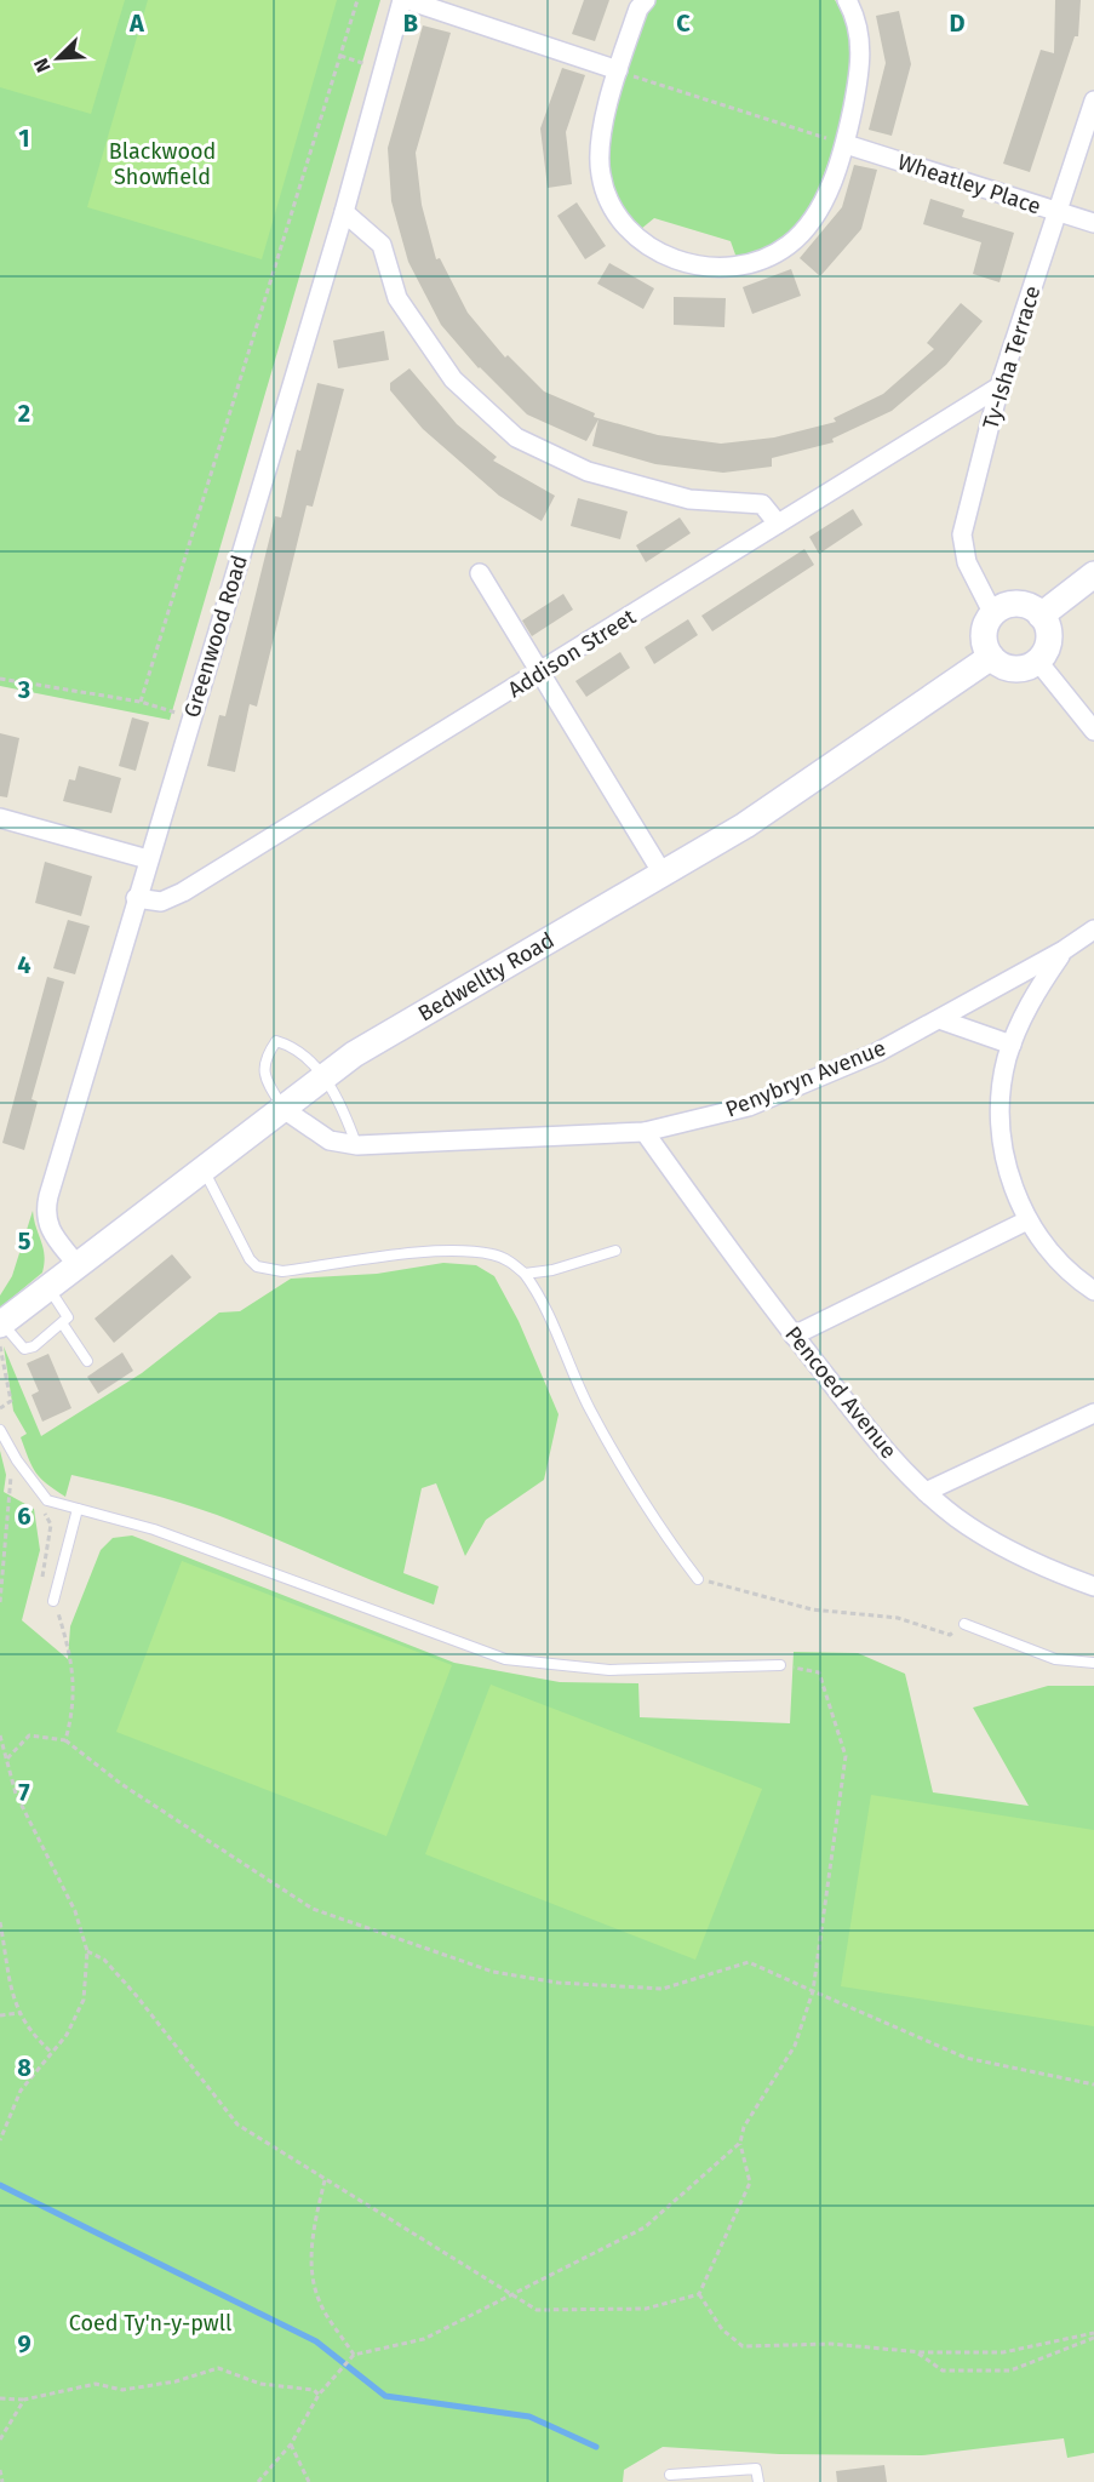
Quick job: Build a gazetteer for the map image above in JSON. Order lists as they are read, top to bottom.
{
  "streets": {
    "street": [
      "Wheatley Place",
      "Ty-Isha Terrace",
      "Greenwood Road",
      "Addison Street",
      "Bedwellty Road",
      "Penybryn Avenue",
      "Pencoed Avenue"
    ]
  },
  "crossings": [
    ["Wheatley Place", "Ty-Isha Terrace"],
    ["Ty-Isha Terrace", "Addison Street"],
    ["Ty-Isha Terrace", "Bedwellty Road"],
    ["Greenwood Road", "Addison Street"],
    ["Greenwood Road", "Bedwellty Road"],
    ["Bedwellty Road", "Penybryn Avenue"],
    ["Penybryn Avenue", "Pencoed Avenue"]
  ],
  "parks": ["Blackwood Showfield", "Coed Ty'n-y-pwll"],
  "north": "bottom left",
  "grid": {
    "columns": [
      "A",
      "B",
      "C",
      "D"
    ],
    "rows": [
      "1",
      "2",
      "3",
      "4",
      "5",
      "6",
      "7",
      "8",
      "9"
    ]
  }
}
